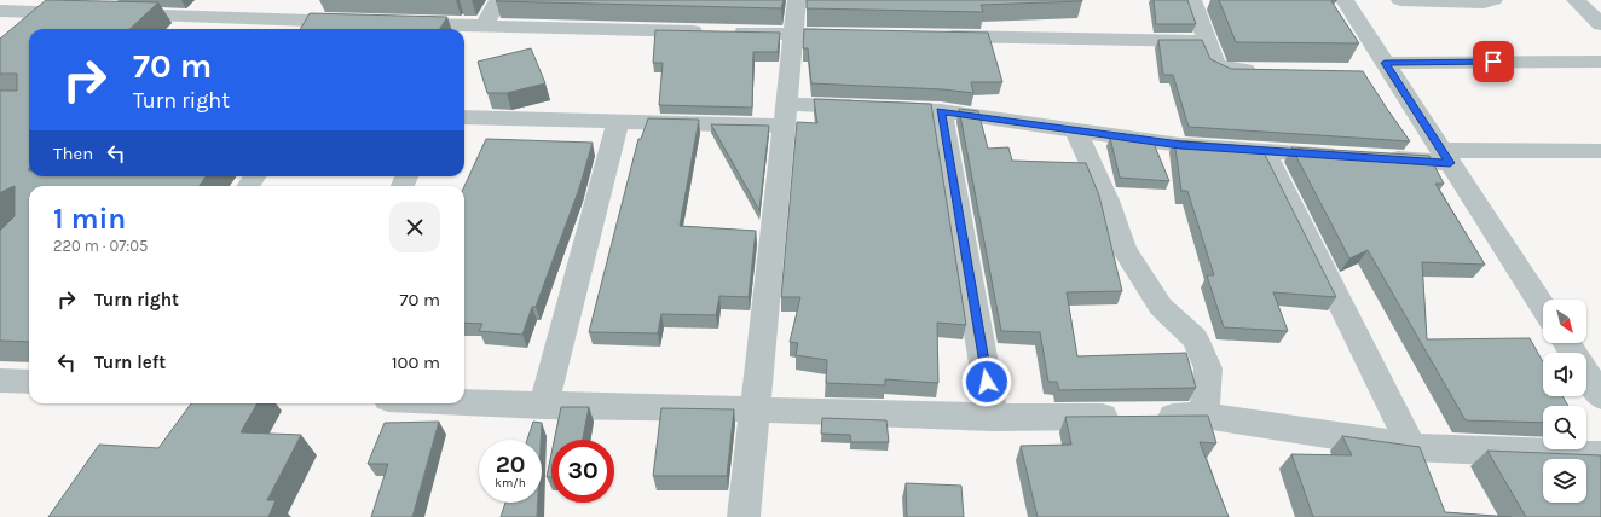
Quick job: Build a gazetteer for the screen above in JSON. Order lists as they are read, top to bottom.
{
  "north": "bottom right",
  "page": {
    "turn": ["70 m", "Turn right"],
    "then": "Then",
    "heading": ["1 min", "220 m · 07:05"],
    "list": [
      {
        "name": "Turn right",
        "value": "70 m"
      },
      {
        "name": "Turn left",
        "value": "100 m"
      }
    ],
    "speed": "20 km/h",
    "limit": "30"
  }
}
